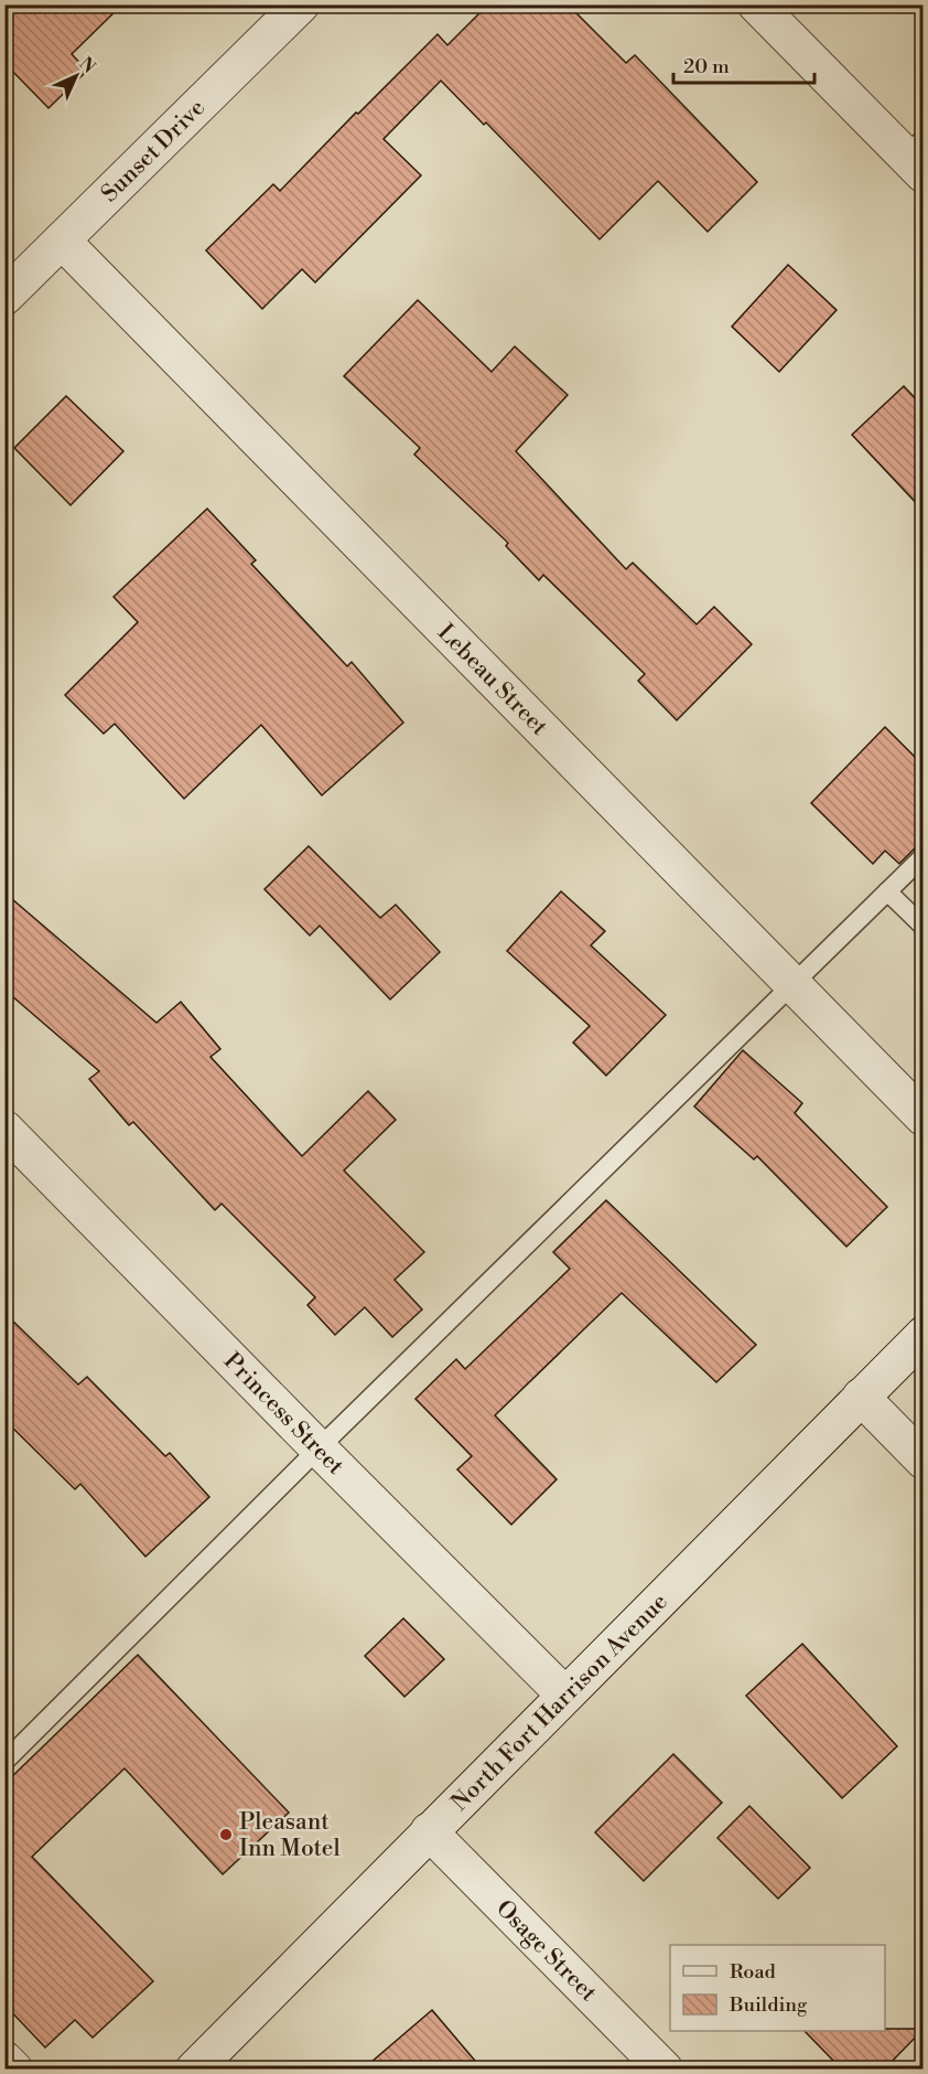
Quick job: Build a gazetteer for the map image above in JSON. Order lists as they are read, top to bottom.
{
  "streets": {
    "street": [
      "Sunset Drive",
      "Lebeau Street",
      "Princess Street",
      "North Fort Harrison Avenue",
      "Osage Street"
    ]
  },
  "crossings": [
    ["Sunset Drive", "Lebeau Street"],
    ["Princess Street", "North Fort Harrison Avenue"],
    ["North Fort Harrison Avenue", "Osage Street"]
  ],
  "places": ["Pleasant Inn Motel"],
  "legend": ["Road", "Building"],
  "scale_bar": "20 m",
  "north": "top right"
}
